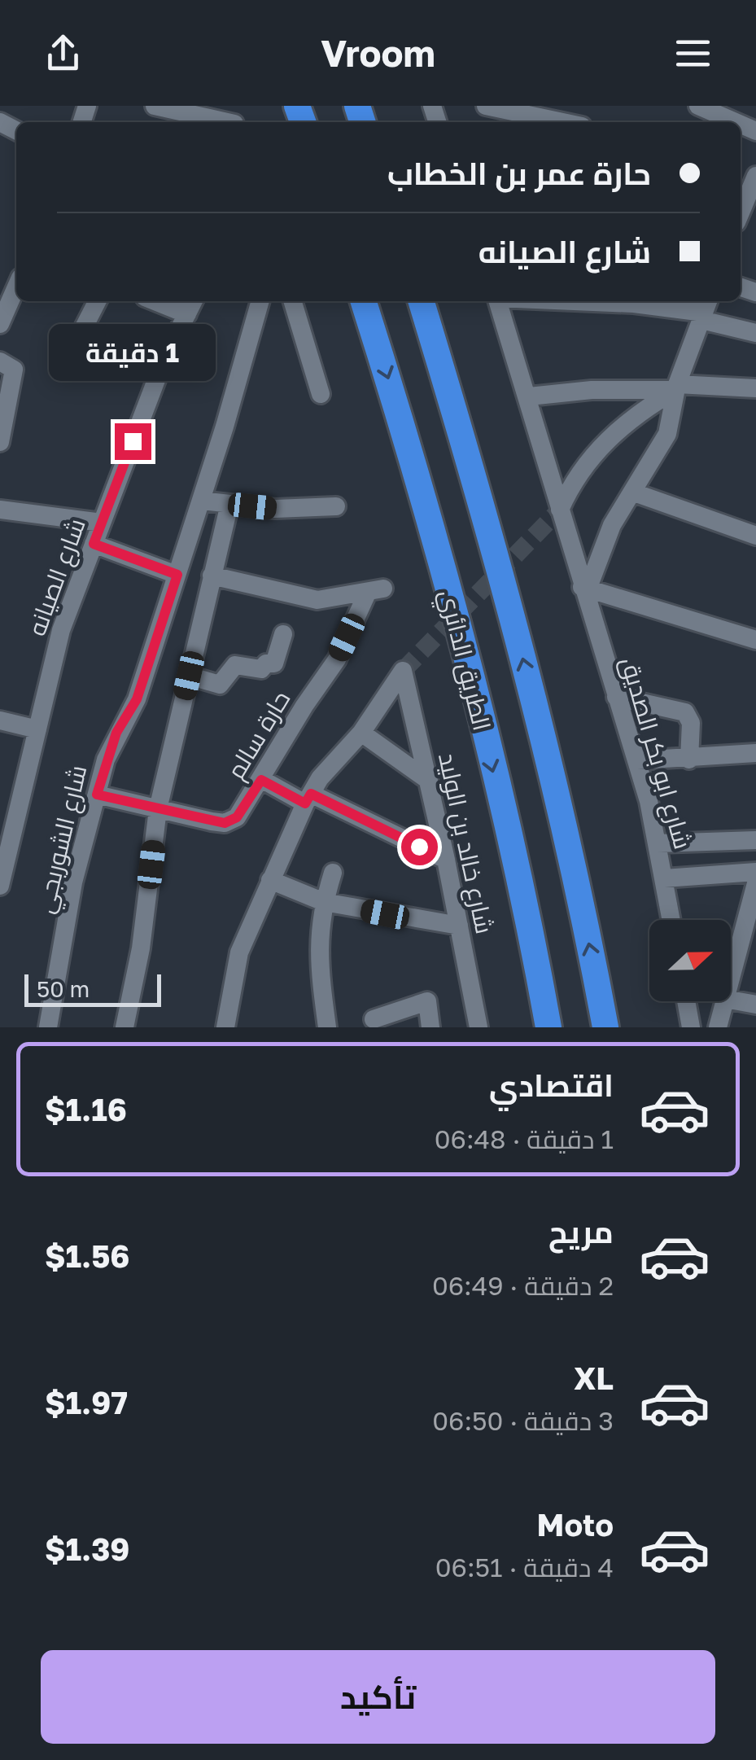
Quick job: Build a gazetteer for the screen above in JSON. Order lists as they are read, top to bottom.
{
  "streets": {
    "highway": ["الطريق الدائري"],
    "street": [
      "شارع الصيانه",
      "حارة سالم",
      "شارع ابو بكر الصديق",
      "شارع الشوربجي",
      "شارع خالد بن الوليد"
    ]
  },
  "crossings": [
    ["حارة سالم", "شارع الشوربجي"]
  ],
  "scale_bar": "50 m",
  "north": "right",
  "page": {
    "header": "Vroom",
    "banner": ["حارة عمر بن الخطاب", "شارع الصيانه"],
    "bubble": "1 دقيقة",
    "scale": "50 m",
    "list": [
      {
        "name": "اقتصادي",
        "note": "1 دقيقة · 06:48",
        "value": "$1.16"
      },
      {
        "name": "مريح",
        "note": "2 دقيقة · 06:49",
        "value": "$1.56"
      },
      {
        "name": "XL",
        "note": "3 دقيقة · 06:50",
        "value": "$1.97"
      },
      {
        "name": "Moto",
        "note": "4 دقيقة · 06:51",
        "value": "$1.39"
      }
    ],
    "buttons": "تأكيد"
  }
}
